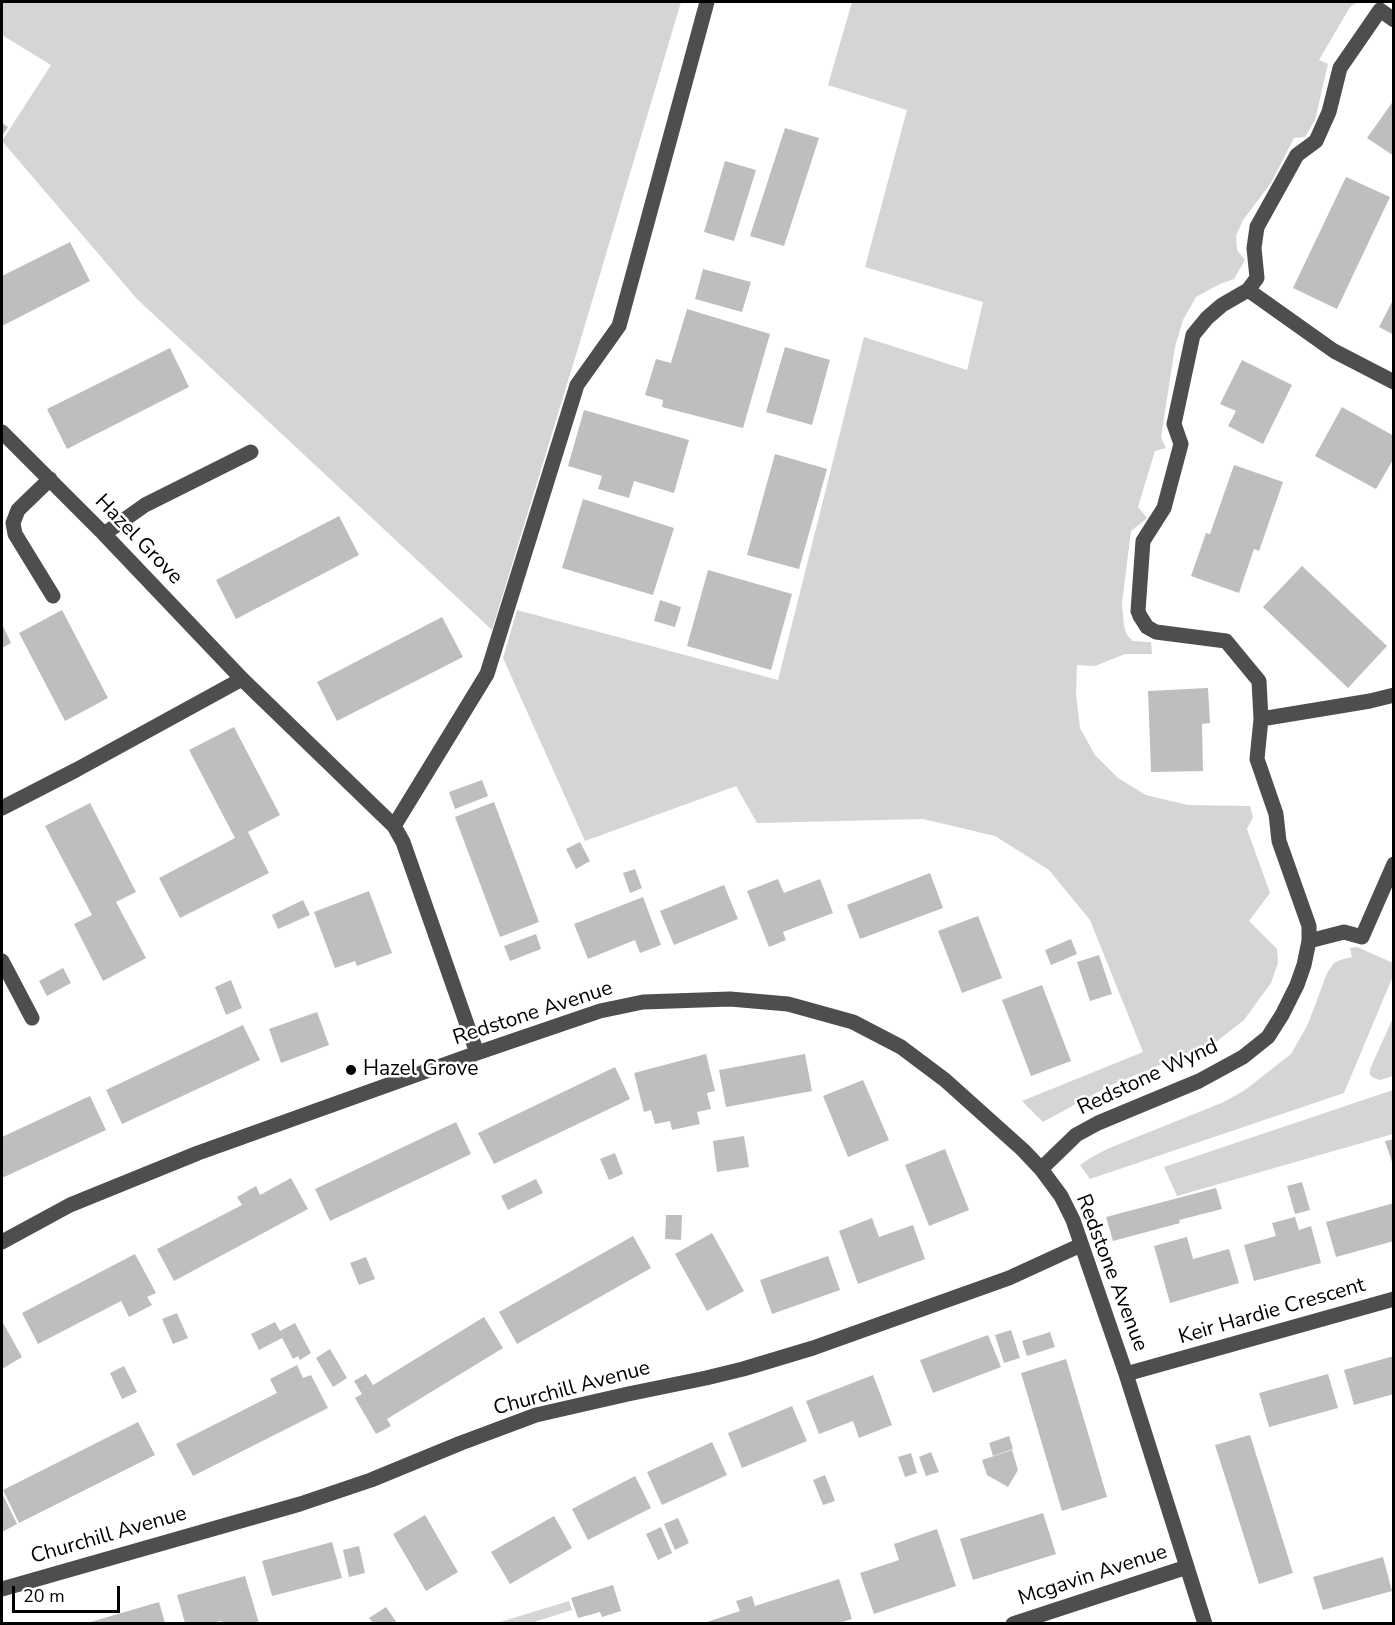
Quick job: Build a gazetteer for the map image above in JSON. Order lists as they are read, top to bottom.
{
  "streets": {
    "street": [
      "Hazel Grove",
      "Redstone Avenue",
      "Redstone Wynd",
      "Keir Hardie Crescent",
      "Churchill Avenue",
      "Mcgavin Avenue"
    ]
  },
  "crossings": [
    ["Hazel Grove", "Redstone Avenue"],
    ["Redstone Avenue", "Redstone Wynd"],
    ["Redstone Avenue", "Keir Hardie Crescent"],
    ["Redstone Avenue", "Churchill Avenue"],
    ["Redstone Avenue", "Mcgavin Avenue"]
  ],
  "places": ["Hazel Grove"],
  "scale_bar": "20 m"
}
